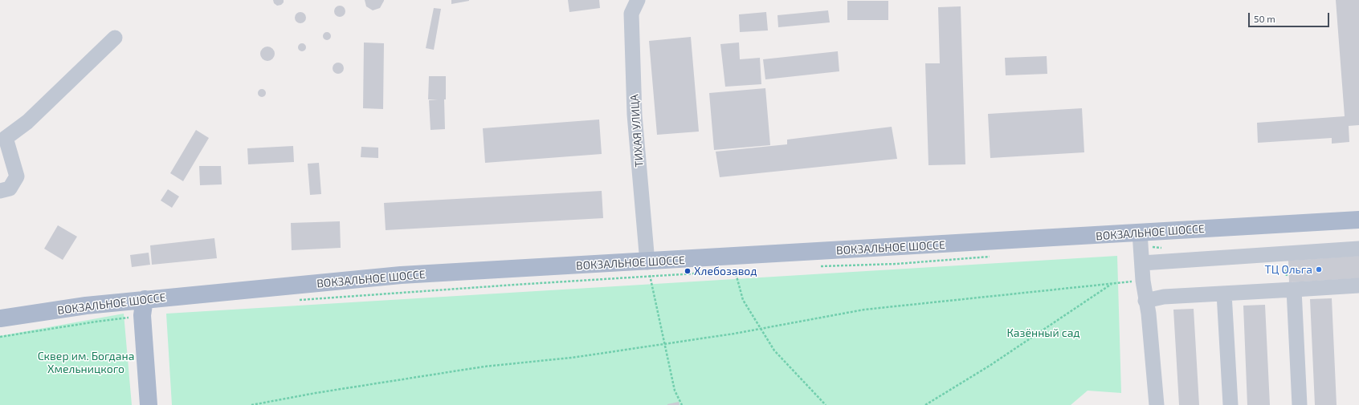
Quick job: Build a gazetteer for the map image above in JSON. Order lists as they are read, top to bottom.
{
  "streets": {
    "main road": ["ВОКЗАЛЬНОЕ ШОССЕ"],
    "lane": ["ТИХАЯ УЛИЦА"]
  },
  "crossings": [
    ["ТИХАЯ УЛИЦА", "ВОКЗАЛЬНОЕ ШОССЕ"]
  ],
  "parks": ["Казённый сад", "Сквер им. Богдана Хмельницкого"],
  "places": ["ТЦ Ольга", "Хлебозавод"],
  "scale_bar": "50 m"
}
